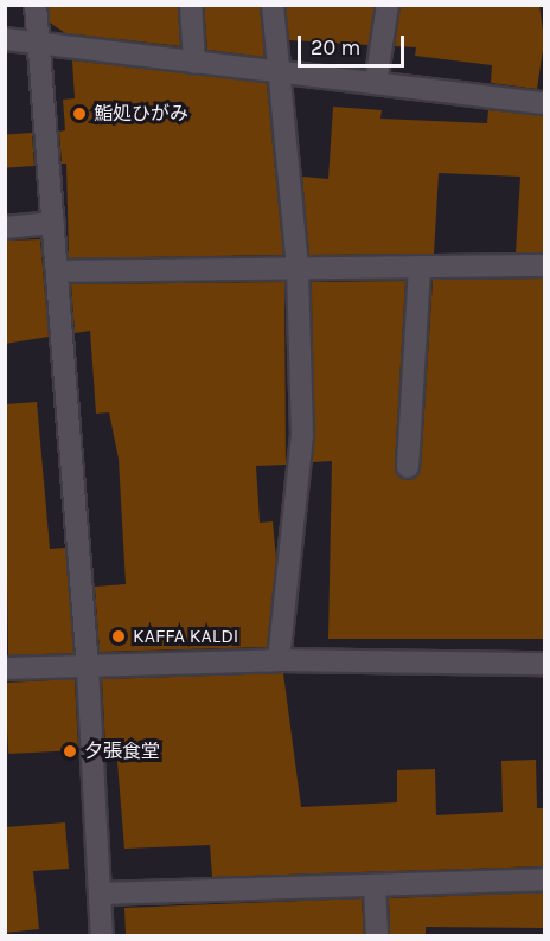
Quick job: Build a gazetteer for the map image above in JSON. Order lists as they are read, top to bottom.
{
  "places": ["鮨処ひがみ", "KAFFA KALDI", "夕張食堂"],
  "scale_bar": "20 m"
}
